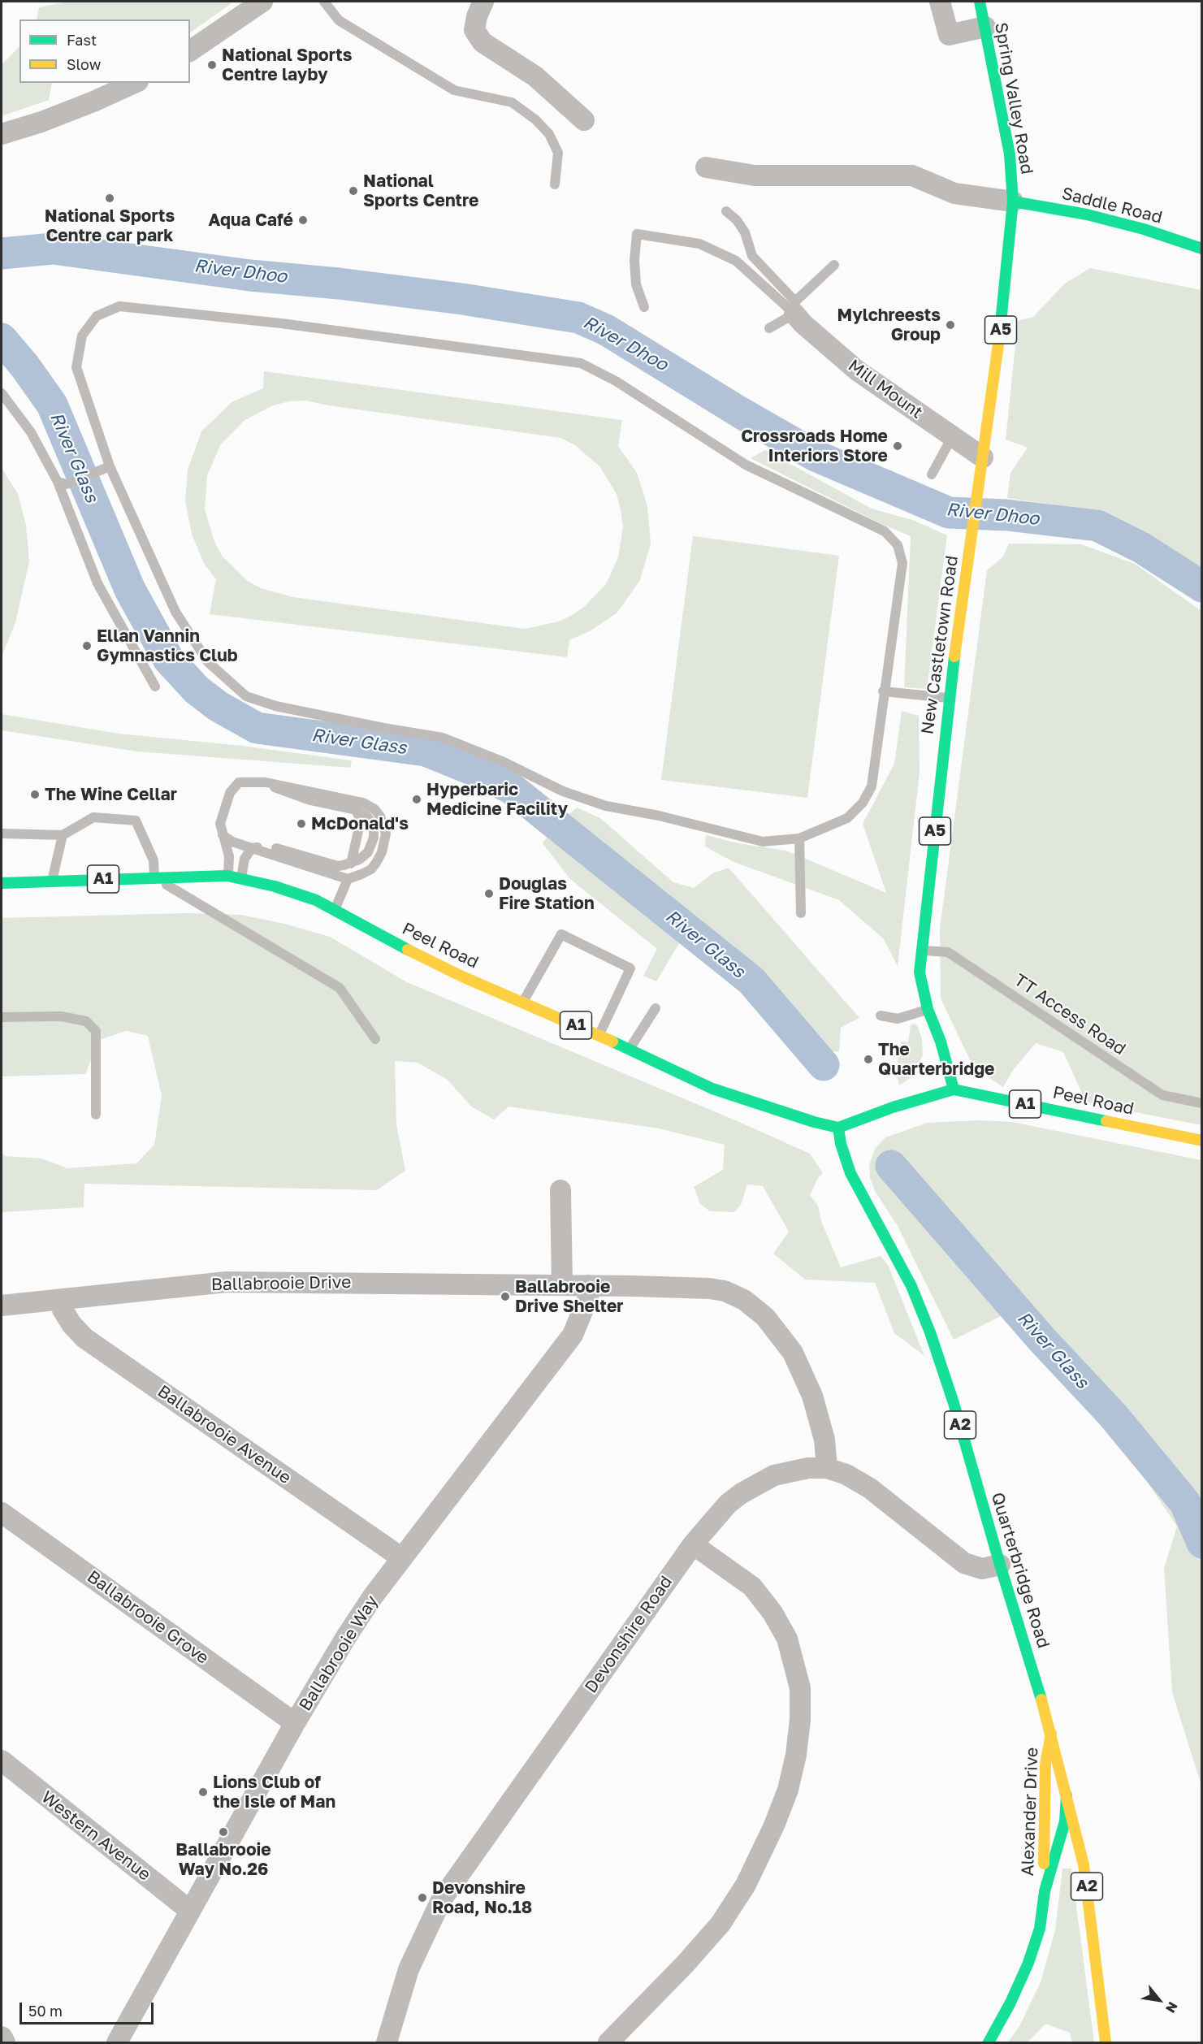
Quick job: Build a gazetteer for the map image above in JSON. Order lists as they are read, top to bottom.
{
  "streets": {
    "main road": [
      "Spring Valley Road",
      "Saddle Road",
      "A5",
      "New Castletown Road",
      "A1",
      "Peel Road",
      "A2",
      "Quarterbridge Road",
      "Alexander Drive"
    ],
    "street": [
      "Mill Mount",
      "Ballabrooie Drive",
      "Ballabrooie Avenue",
      "Ballabrooie Grove",
      "Devonshire Road",
      "Ballabrooie Way",
      "Western Avenue"
    ],
    "lane": ["TT Access Road"]
  },
  "crossings": [
    ["Spring Valley Road", "Saddle Road"],
    ["Spring Valley Road", "New Castletown Road"],
    ["Saddle Road", "New Castletown Road"],
    ["Mill Mount", "New Castletown Road"],
    ["New Castletown Road", "Peel Road"],
    ["New Castletown Road", "TT Access Road"],
    ["Peel Road", "Quarterbridge Road"],
    ["Ballabrooie Drive", "Ballabrooie Avenue"],
    ["Ballabrooie Drive", "Devonshire Road"],
    ["Ballabrooie Drive", "Ballabrooie Way"],
    ["Ballabrooie Avenue", "Ballabrooie Way"],
    ["Quarterbridge Road", "Devonshire Road"],
    ["Quarterbridge Road", "Alexander Drive"],
    ["Ballabrooie Grove", "Ballabrooie Way"],
    ["Ballabrooie Way", "Western Avenue"]
  ],
  "water": ["River Dhoo", "River Glass"],
  "places": [
    "National Sports Centre layby",
    "National Sports Centre",
    "National Sports Centre car park",
    "Aqua Café",
    "Mylchreests Group",
    "Crossroads Home Interiors Store",
    "Ellan Vannin Gymnastics Club",
    "The Wine Cellar",
    "Hyperbaric Medicine Facility",
    "McDonald's",
    "Douglas Fire Station",
    "The Quarterbridge",
    "Ballabrooie Drive Shelter",
    "Lions Club of the Isle of Man",
    "Ballabrooie Way No.26",
    "Devonshire Road, No.18"
  ],
  "legend": ["Fast", "Slow"],
  "scale_bar": "50 m",
  "north": "bottom right"
}
